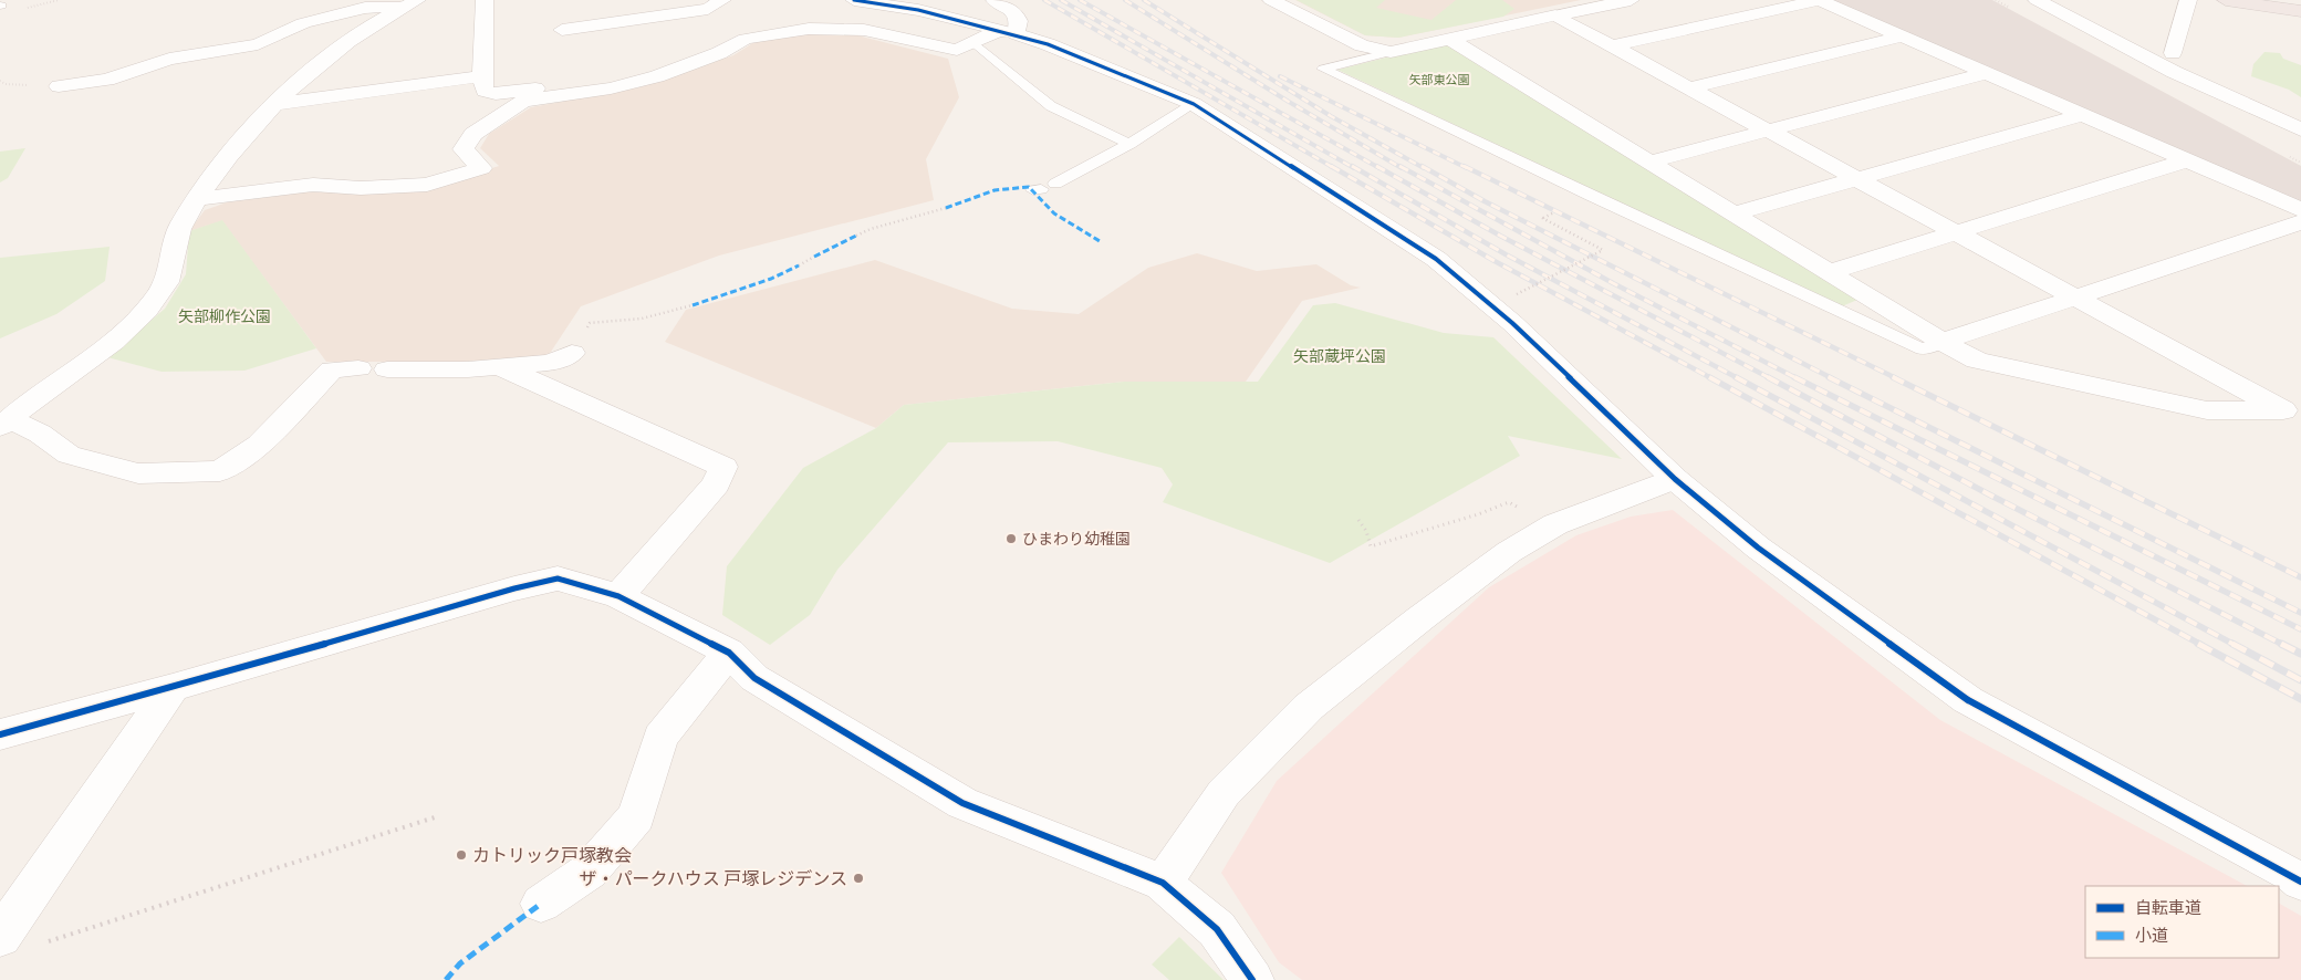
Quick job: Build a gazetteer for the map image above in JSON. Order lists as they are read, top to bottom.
{
  "parks": ["矢部東公園", "矢部柳作公園", "矢部蔵坪公園"],
  "places": ["ひまわり幼稚園", "カトリック戸塚教会", "ザ・パークハウス 戸塚レジデンス"],
  "legend": ["自転車道", "小道"]
}
